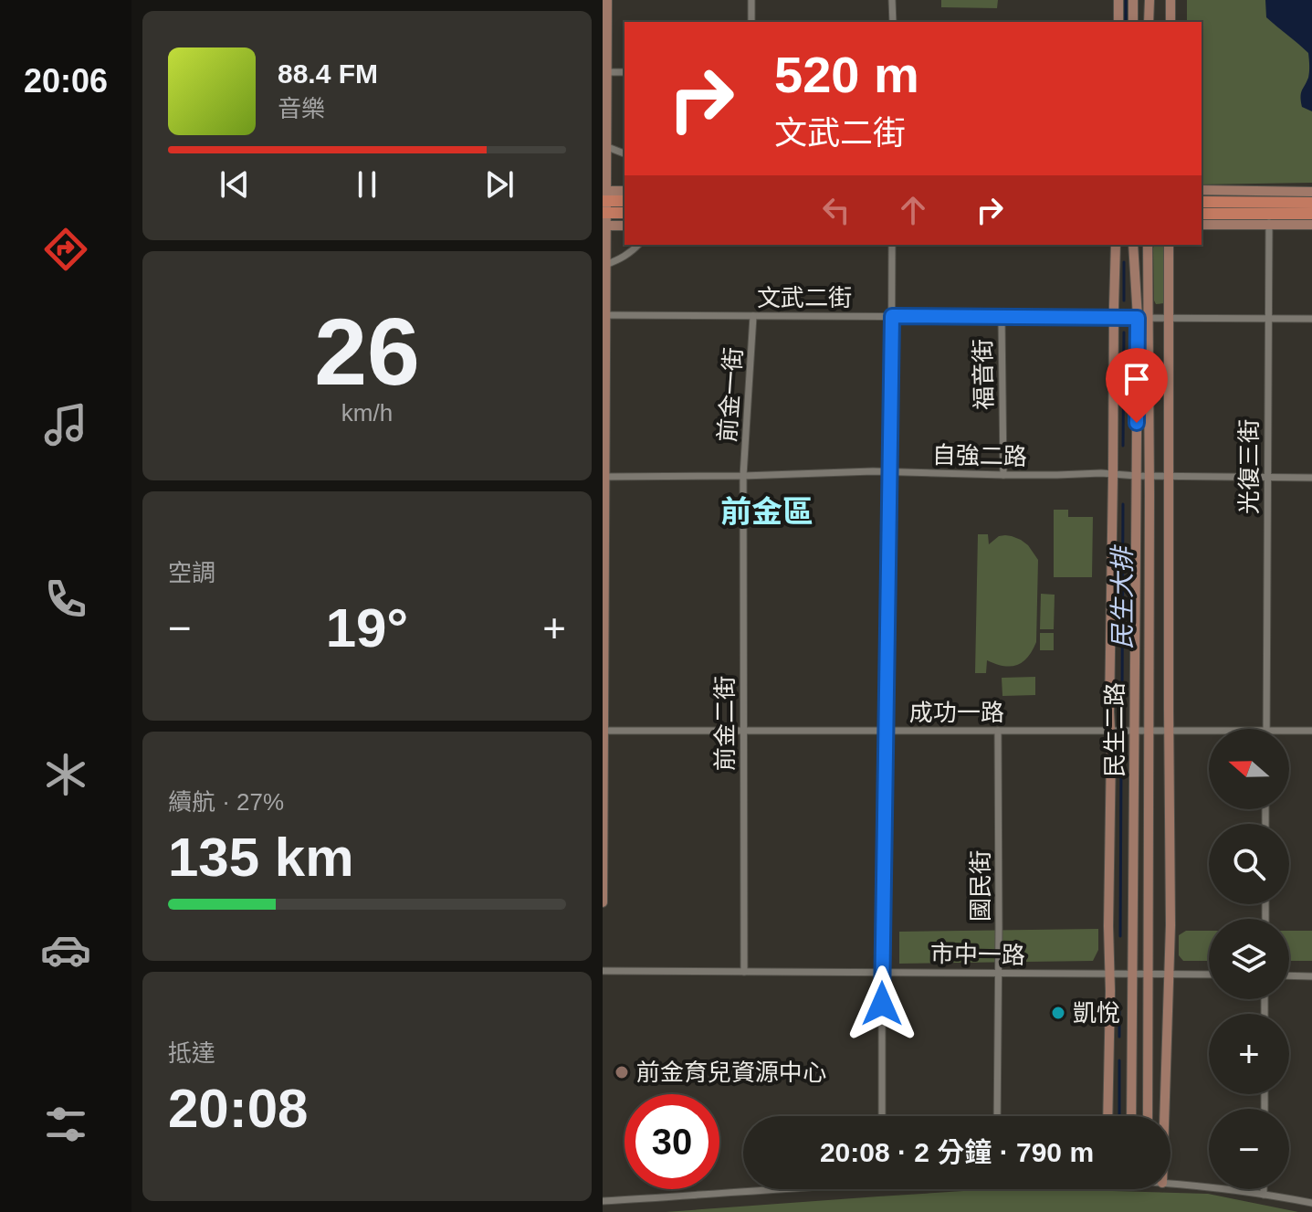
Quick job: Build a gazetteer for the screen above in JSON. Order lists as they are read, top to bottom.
{
  "streets": {
    "main road": ["民生二路"],
    "street": [
      "文武二街",
      "福音街",
      "前金一街",
      "自強二路",
      "光復三街",
      "成功一路",
      "前金二街",
      "國民街",
      "市中一路"
    ]
  },
  "crossings": [
    ["文武二街", "福音街"],
    ["文武二街", "前金一街"],
    ["文武二街", "光復三街"],
    ["文武二街", "民生二路"],
    ["福音街", "自強二路"],
    ["前金一街", "自強二路"],
    ["前金一街", "前金二街"],
    ["自強二路", "光復三街"],
    ["自強二路", "前金二街"],
    ["自強二路", "民生二路"],
    ["成功一路", "前金二街"],
    ["成功一路", "民生二路"],
    ["成功一路", "國民街"],
    ["前金二街", "市中一路"],
    ["民生二路", "市中一路"],
    ["國民街", "市中一路"]
  ],
  "districts": ["前金區"],
  "water": ["民生大排"],
  "places": ["凱悅", "前金育兒資源中心"],
  "north": "left",
  "page": {
    "tabs": "20:06",
    "turn": ["520 m", "文武二街"],
    "song": ["88.4 FM", "音樂"],
    "tile": [
      ["26", "km/h"],
      "空調",
      ["續航 · 27%", "135 km"],
      ["抵達", "20:08"]
    ],
    "heat": ["−", "19°", "+"],
    "map_buttons": ["+", "−"],
    "limit": "30",
    "trip": "20:08 · 2 分鐘 · 790 m"
  }
}
